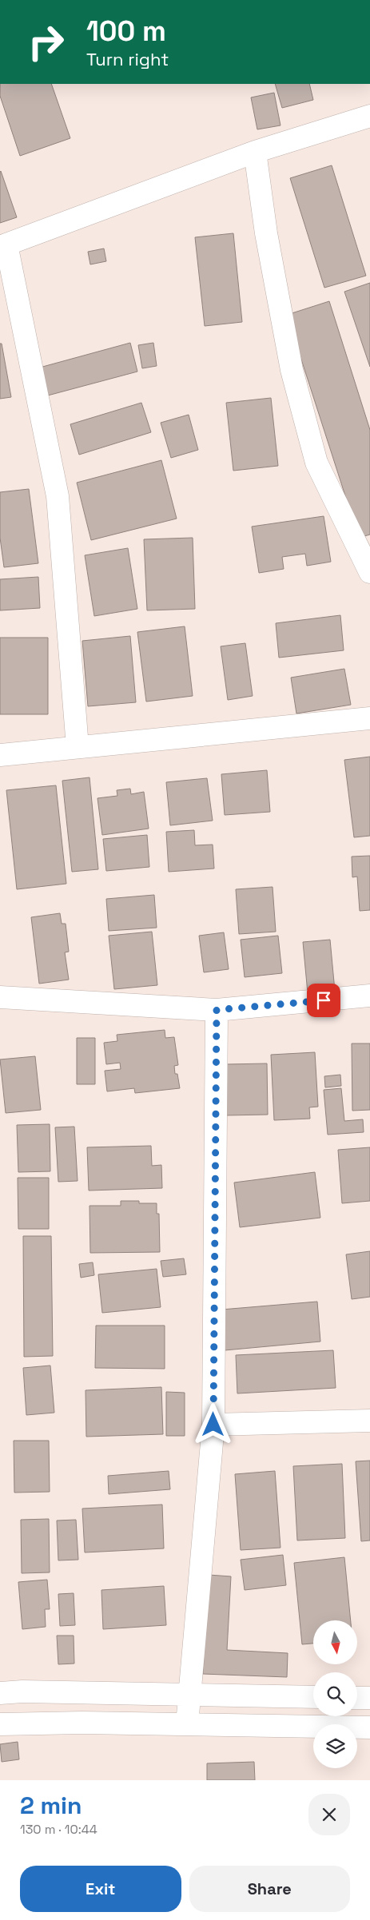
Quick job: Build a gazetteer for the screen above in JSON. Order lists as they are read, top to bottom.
{
  "north": "bottom",
  "page": {
    "turn": ["100 m", "Turn right"],
    "heading": ["2 min", "130 m · 10:44"],
    "buttons": ["Exit", "Share"]
  }
}
